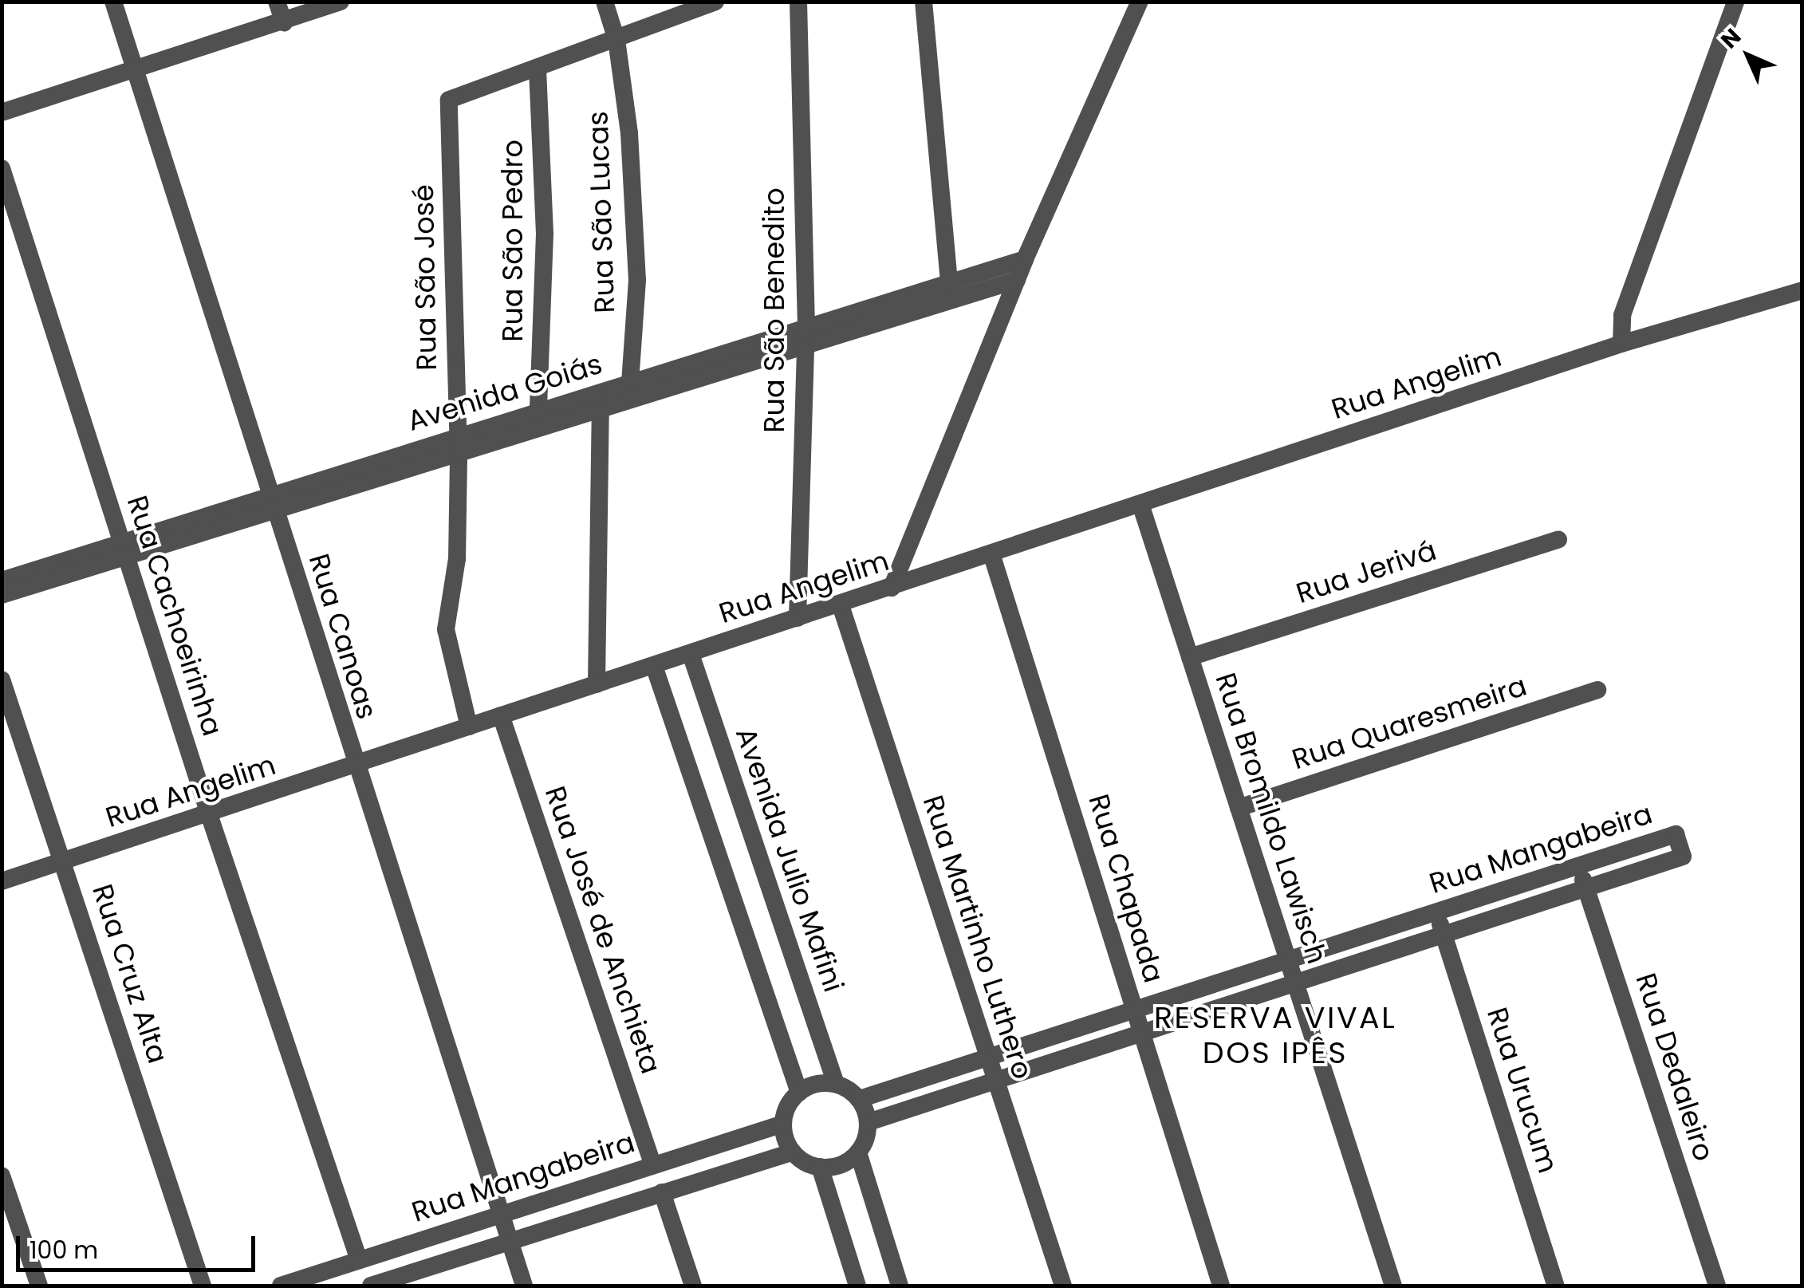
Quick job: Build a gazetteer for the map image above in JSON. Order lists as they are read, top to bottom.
{
  "streets": {
    "street": [
      "Rua São Lucas",
      "Rua São Pedro",
      "Rua São José",
      "Rua São Benedito",
      "Rua Angelim",
      "Avenida Goiás",
      "Rua Jerivá",
      "Rua Cachoeirinha",
      "Rua Canoas",
      "Rua Quaresmeira",
      "Rua Bromildo Lawisch",
      "Rua Mangabeira",
      "Avenida Julio Mafini",
      "Rua Chapada",
      "Rua José de Anchieta",
      "Rua Martinho Luthero",
      "Rua Cruz Alta",
      "Rua Dedaleiro",
      "Rua Urucum"
    ]
  },
  "crossings": [
    ["Rua São Lucas", "Avenida Goiás"],
    ["Rua São Pedro", "Rua São José"],
    ["Rua São Pedro", "Avenida Goiás"],
    ["Rua São José", "Rua Angelim"],
    ["Rua São José", "Avenida Goiás"],
    ["Rua São Benedito", "Rua Angelim"],
    ["Rua São Benedito", "Avenida Goiás"],
    ["Rua Angelim", "Rua Cachoeirinha"],
    ["Rua Angelim", "Rua Canoas"],
    ["Rua Angelim", "Rua Bromildo Lawisch"],
    ["Rua Angelim", "Avenida Julio Mafini"],
    ["Rua Angelim", "Rua Chapada"],
    ["Rua Angelim", "Rua José de Anchieta"],
    ["Rua Angelim", "Rua Martinho Luthero"],
    ["Rua Angelim", "Rua Cruz Alta"],
    ["Avenida Goiás", "Rua Cachoeirinha"],
    ["Avenida Goiás", "Rua Canoas"],
    ["Rua Jerivá", "Rua Bromildo Lawisch"],
    ["Rua Cachoeirinha", "Rua Mangabeira"],
    ["Rua Canoas", "Rua Mangabeira"],
    ["Rua Quaresmeira", "Rua Bromildo Lawisch"],
    ["Rua Bromildo Lawisch", "Rua Mangabeira"],
    ["Rua Mangabeira", "Avenida Julio Mafini"],
    ["Rua Mangabeira", "Rua Chapada"],
    ["Rua Mangabeira", "Rua José de Anchieta"],
    ["Rua Mangabeira", "Rua Martinho Luthero"],
    ["Rua Mangabeira", "Rua Dedaleiro"],
    ["Rua Mangabeira", "Rua Urucum"]
  ],
  "districts": ["RESERVA VIVAL DOS IPÊS"],
  "scale_bar": "100 m",
  "north": "top left"
}
